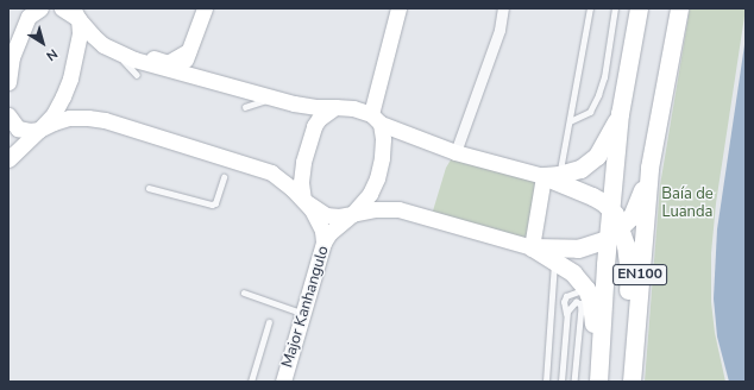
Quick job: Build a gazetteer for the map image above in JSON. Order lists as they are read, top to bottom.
{
  "streets": {
    "main road": ["EN100", "Major Kanhangulo"]
  },
  "parks": ["Baía de Luanda"],
  "north": "bottom right"
}
